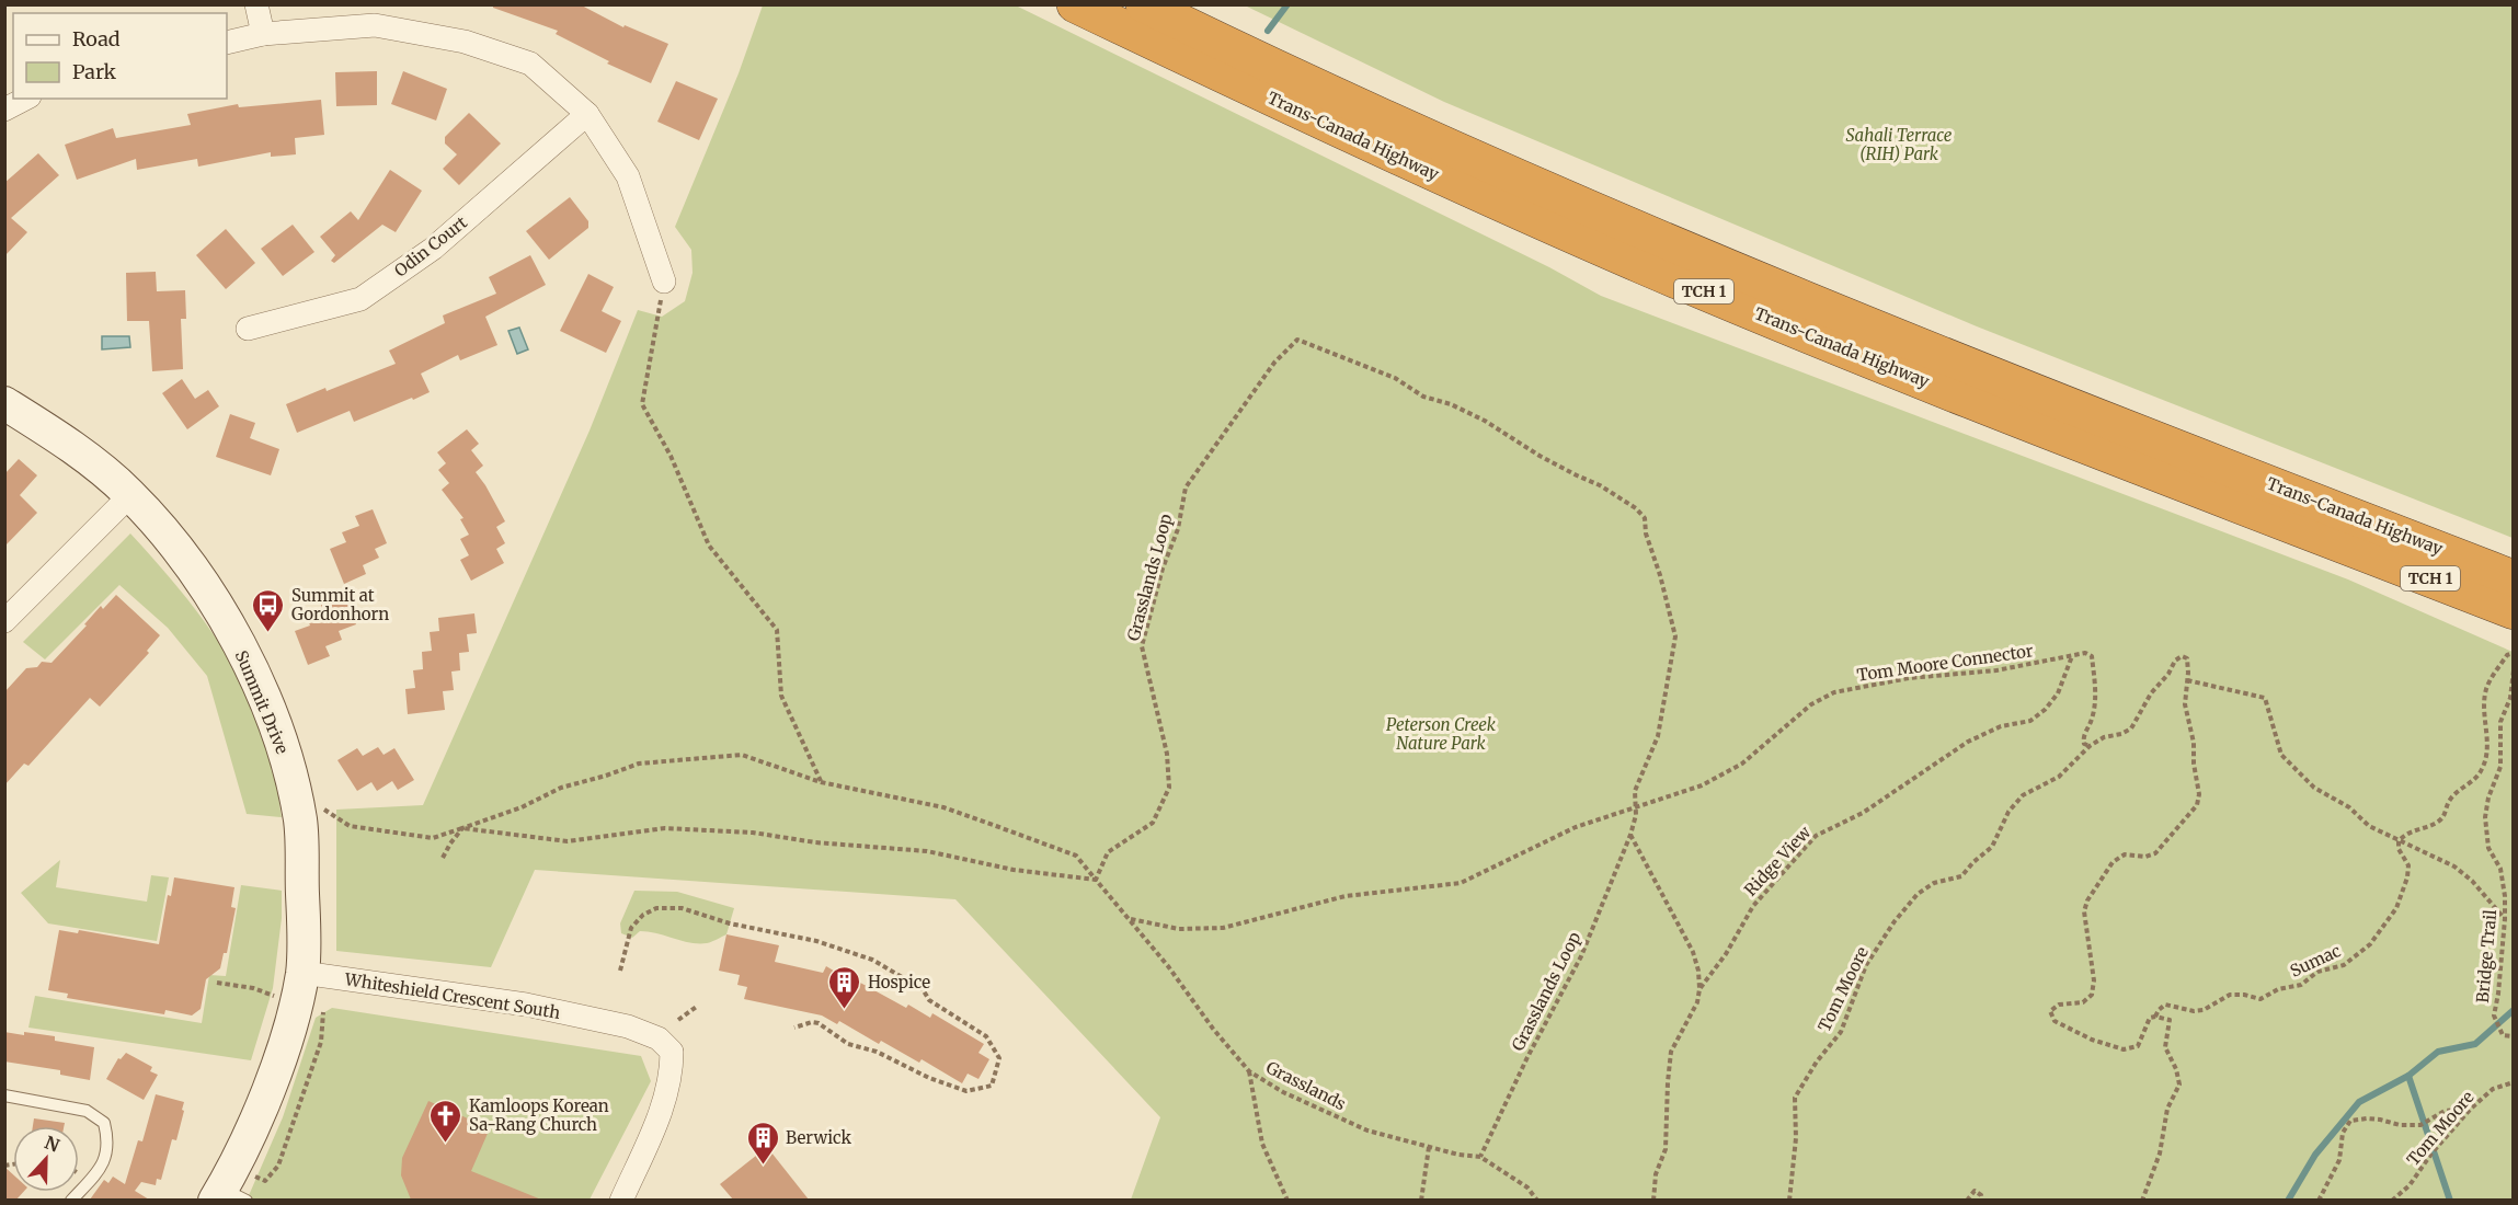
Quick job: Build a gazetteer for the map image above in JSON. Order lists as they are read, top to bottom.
{
  "streets": {
    "highway": ["Trans-Canada Highway", "TCH 1"],
    "main road": ["Summit Drive"],
    "street": ["Odin Court", "Whiteshield Crescent South"],
    "path": [
      "Grasslands Loop",
      "Tom Moore Connector",
      "Ridge View",
      "Bridge Trail",
      "Sumac",
      "Tom Moore",
      "Grasslands"
    ]
  },
  "crossings": [
    ["Grasslands Loop", "Tom Moore Connector"],
    ["Grasslands Loop", "Grasslands"],
    ["Tom Moore Connector", "Ridge View"],
    ["Tom Moore Connector", "Grasslands"],
    ["Summit Drive", "Whiteshield Crescent South"],
    ["Sumac", "Tom Moore"]
  ],
  "parks": ["Sahali Terrace (RIH) Park", "Peterson Creek Nature Park"],
  "places": {
    "bus stop": ["Summit at Gordonhorn"],
    "building": ["Hospice", "Berwick"],
    "church": ["Kamloops Korean Sa-Rang Church"]
  },
  "legend": ["Road", "Park"],
  "north": "top"
}
